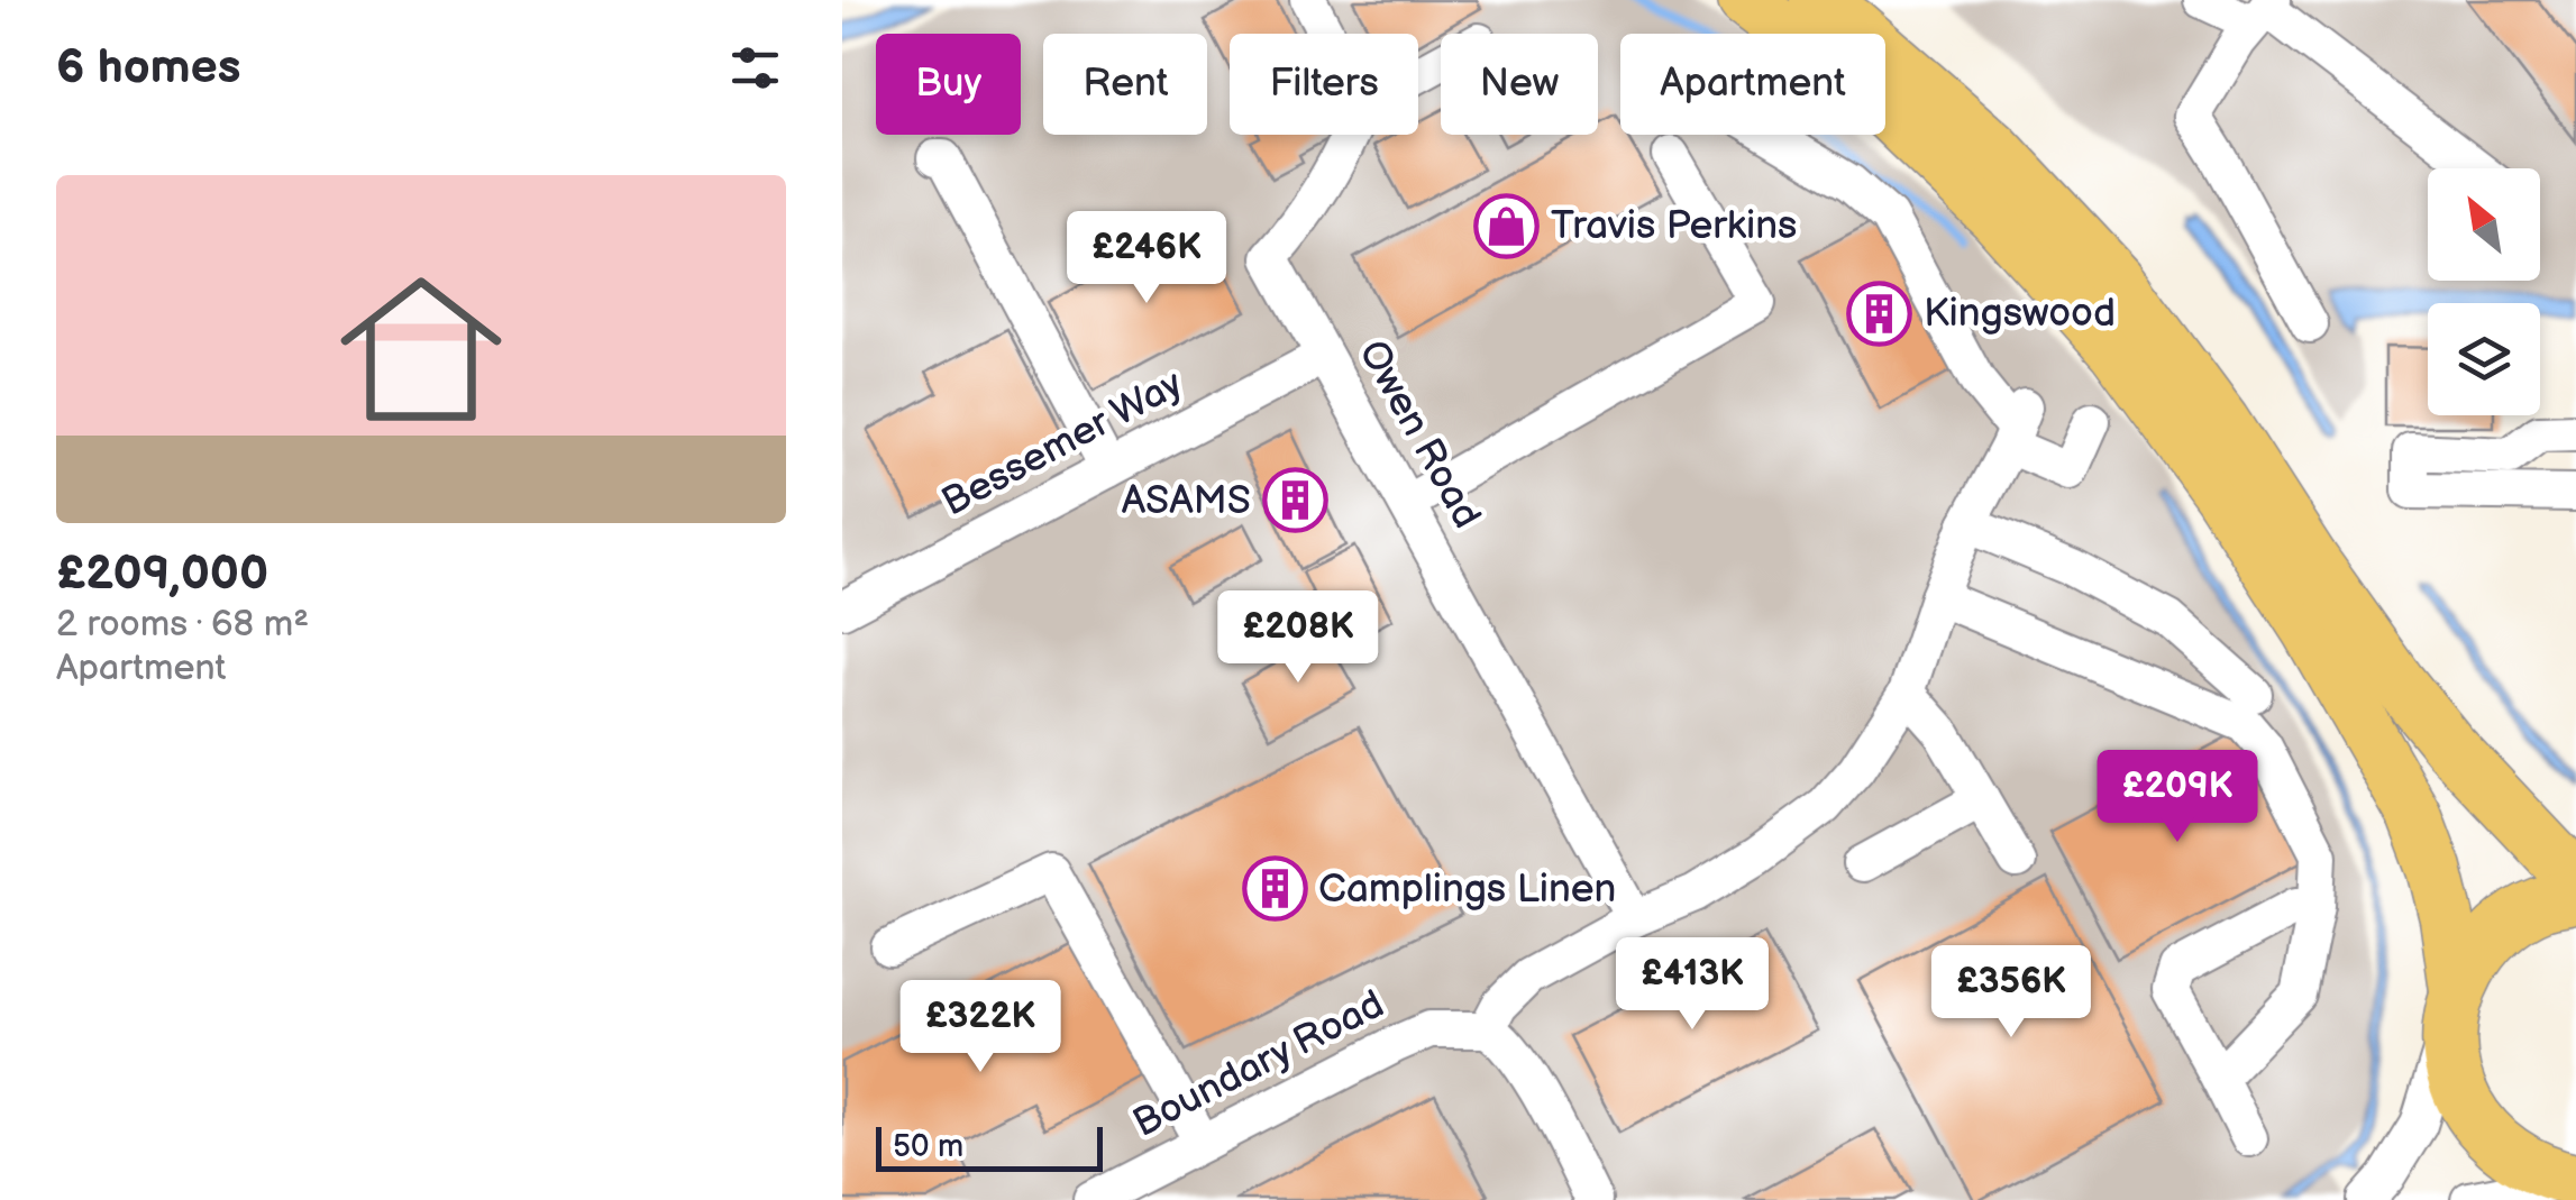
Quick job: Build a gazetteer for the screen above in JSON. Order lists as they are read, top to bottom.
{
  "streets": {
    "street": ["Owen Road", "Bessemer Way", "Boundary Road"]
  },
  "crossings": [
    ["Owen Road", "Bessemer Way"]
  ],
  "places": {
    "shop": ["Travis Perkins"],
    "building": ["Kingswood", "ASAMS", "Camplings Linen"]
  },
  "scale_bar": "50 m",
  "north": "top left",
  "page": {
    "heading": "6 homes",
    "chip": [
      "Buy",
      "Rent",
      "Filters",
      "New",
      "Apartment"
    ],
    "list": [
      {
        "name": "£209,000",
        "note": "2 rooms · 68 m² · Apartment"
      }
    ],
    "price": [
      "£246K",
      "£208K",
      "£209K",
      "£413K",
      "£356K",
      "£322K"
    ],
    "scale": "50 m"
  }
}
